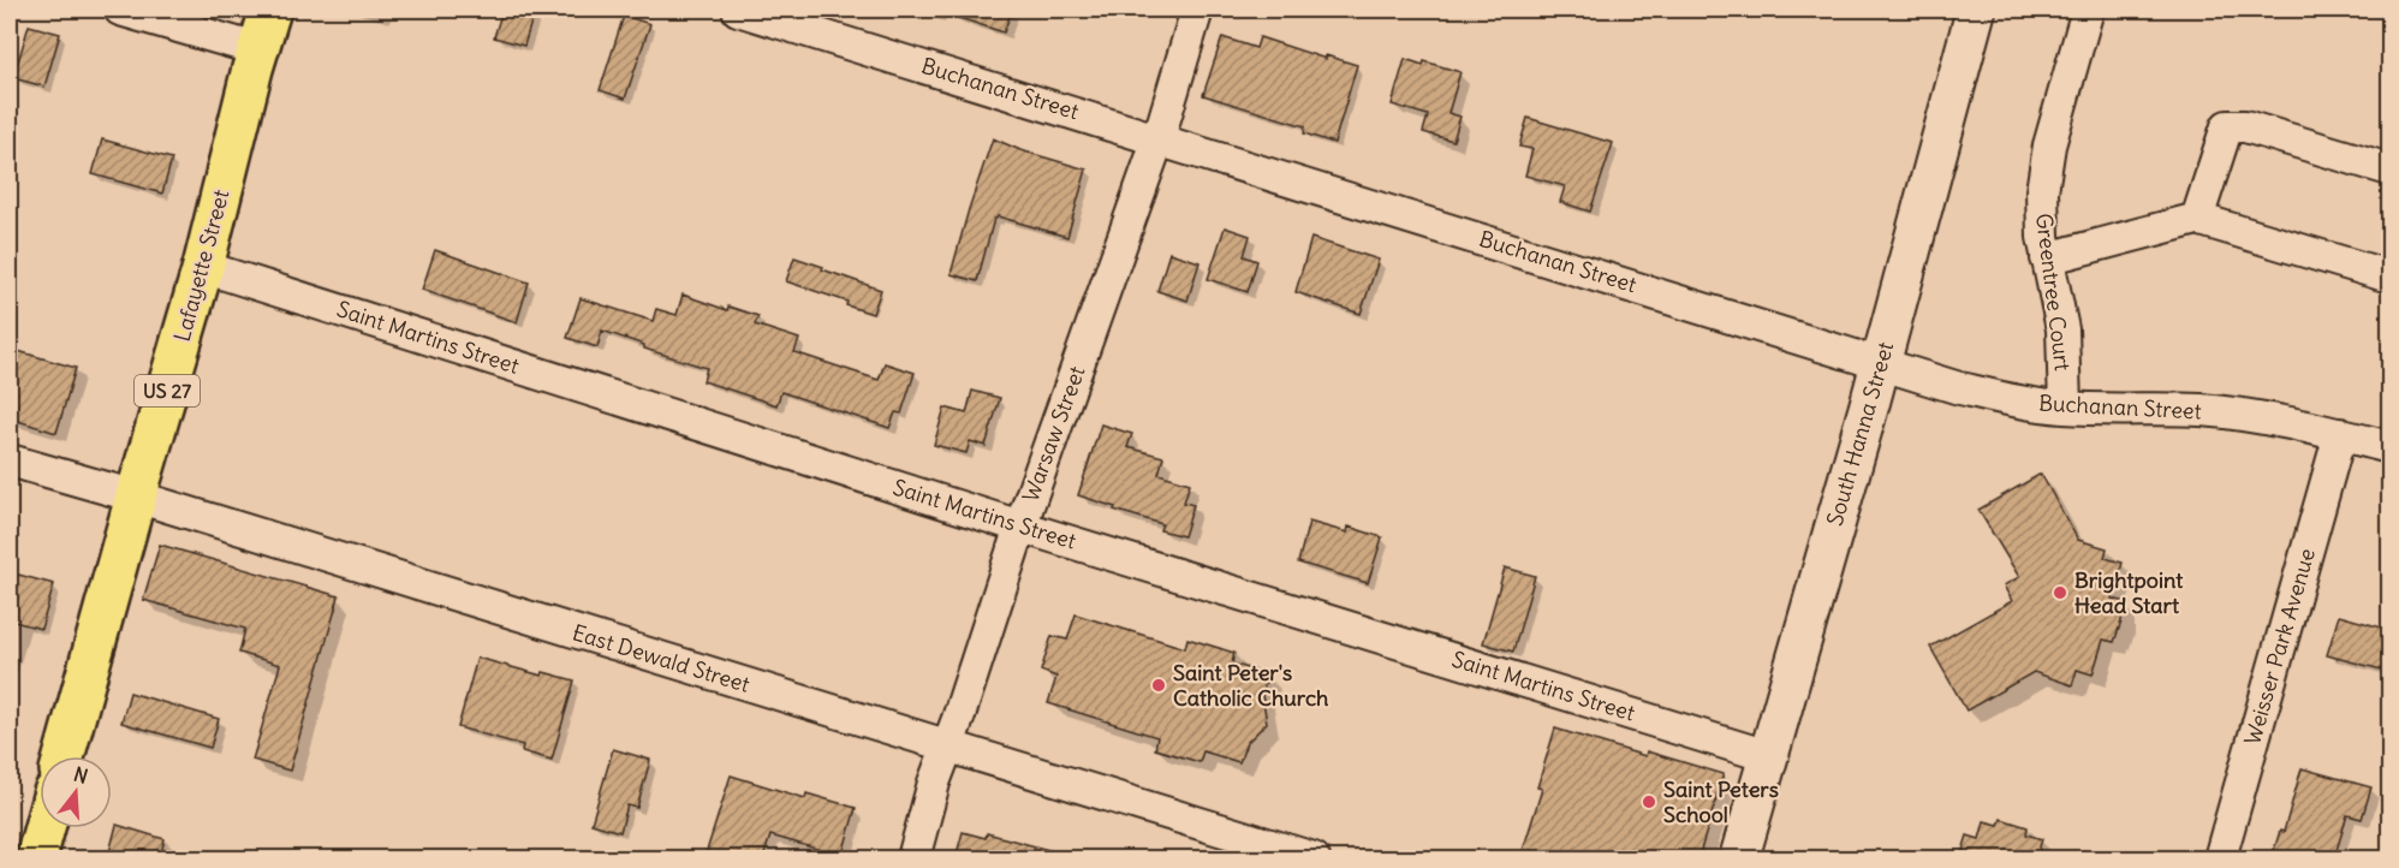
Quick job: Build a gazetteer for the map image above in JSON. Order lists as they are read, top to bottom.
{
  "streets": {
    "highway": ["Lafayette Street", "US 27"],
    "street": [
      "Buchanan Street",
      "Greentree Court",
      "Saint Martins Street",
      "Warsaw Street",
      "South Hanna Street",
      "Weisser Park Avenue",
      "East Dewald Street"
    ]
  },
  "crossings": [
    ["Buchanan Street", "Greentree Court"],
    ["Buchanan Street", "Warsaw Street"],
    ["Buchanan Street", "South Hanna Street"],
    ["Buchanan Street", "Weisser Park Avenue"],
    ["Lafayette Street", "Saint Martins Street"],
    ["Lafayette Street", "East Dewald Street"],
    ["Saint Martins Street", "Warsaw Street"],
    ["Saint Martins Street", "South Hanna Street"],
    ["Warsaw Street", "East Dewald Street"]
  ],
  "places": ["Brightpoint Head Start", "Saint Peter's Catholic Church", "Saint Peters School"],
  "north": "top"
}
